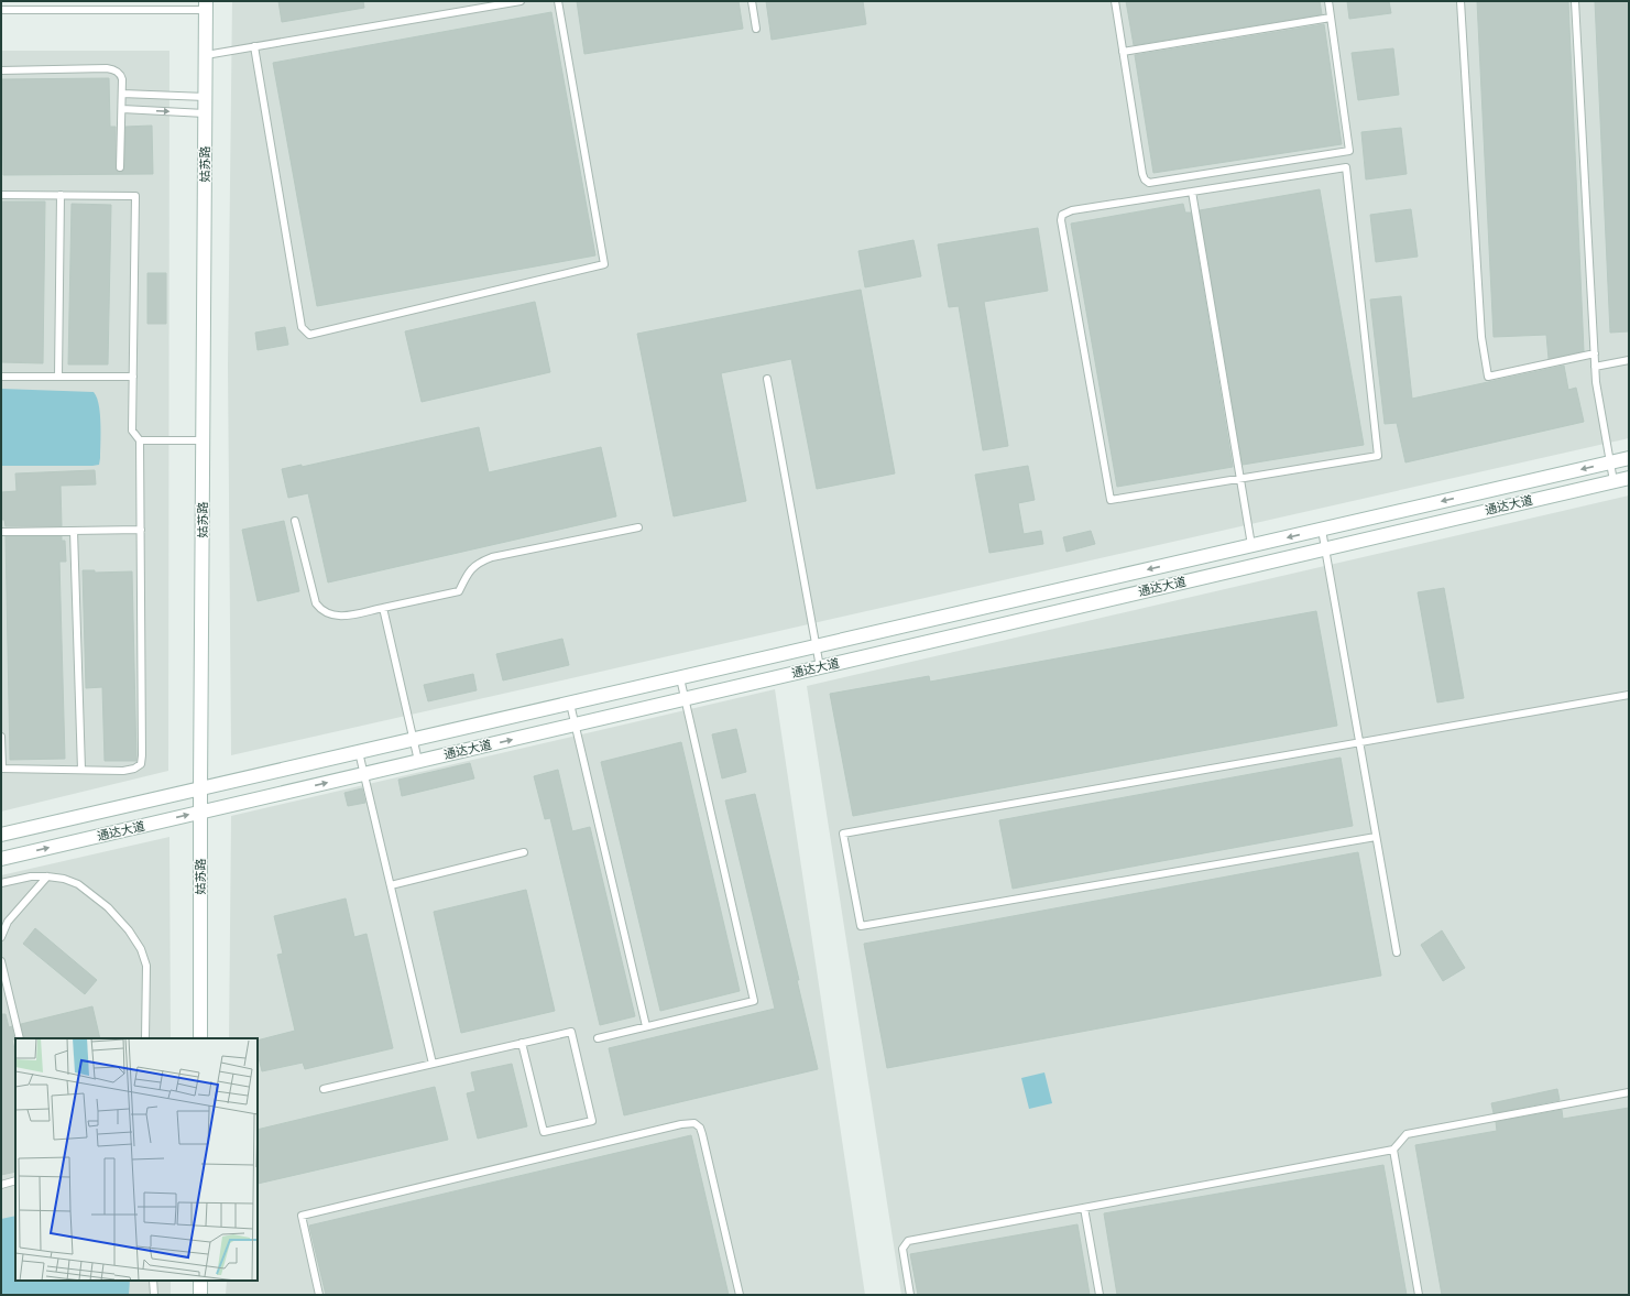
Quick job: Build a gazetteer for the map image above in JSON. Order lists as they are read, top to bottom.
{
  "streets": {
    "main road": ["姑苏路", "通达大道"]
  },
  "crossings": [
    ["姑苏路", "通达大道"]
  ]
}
